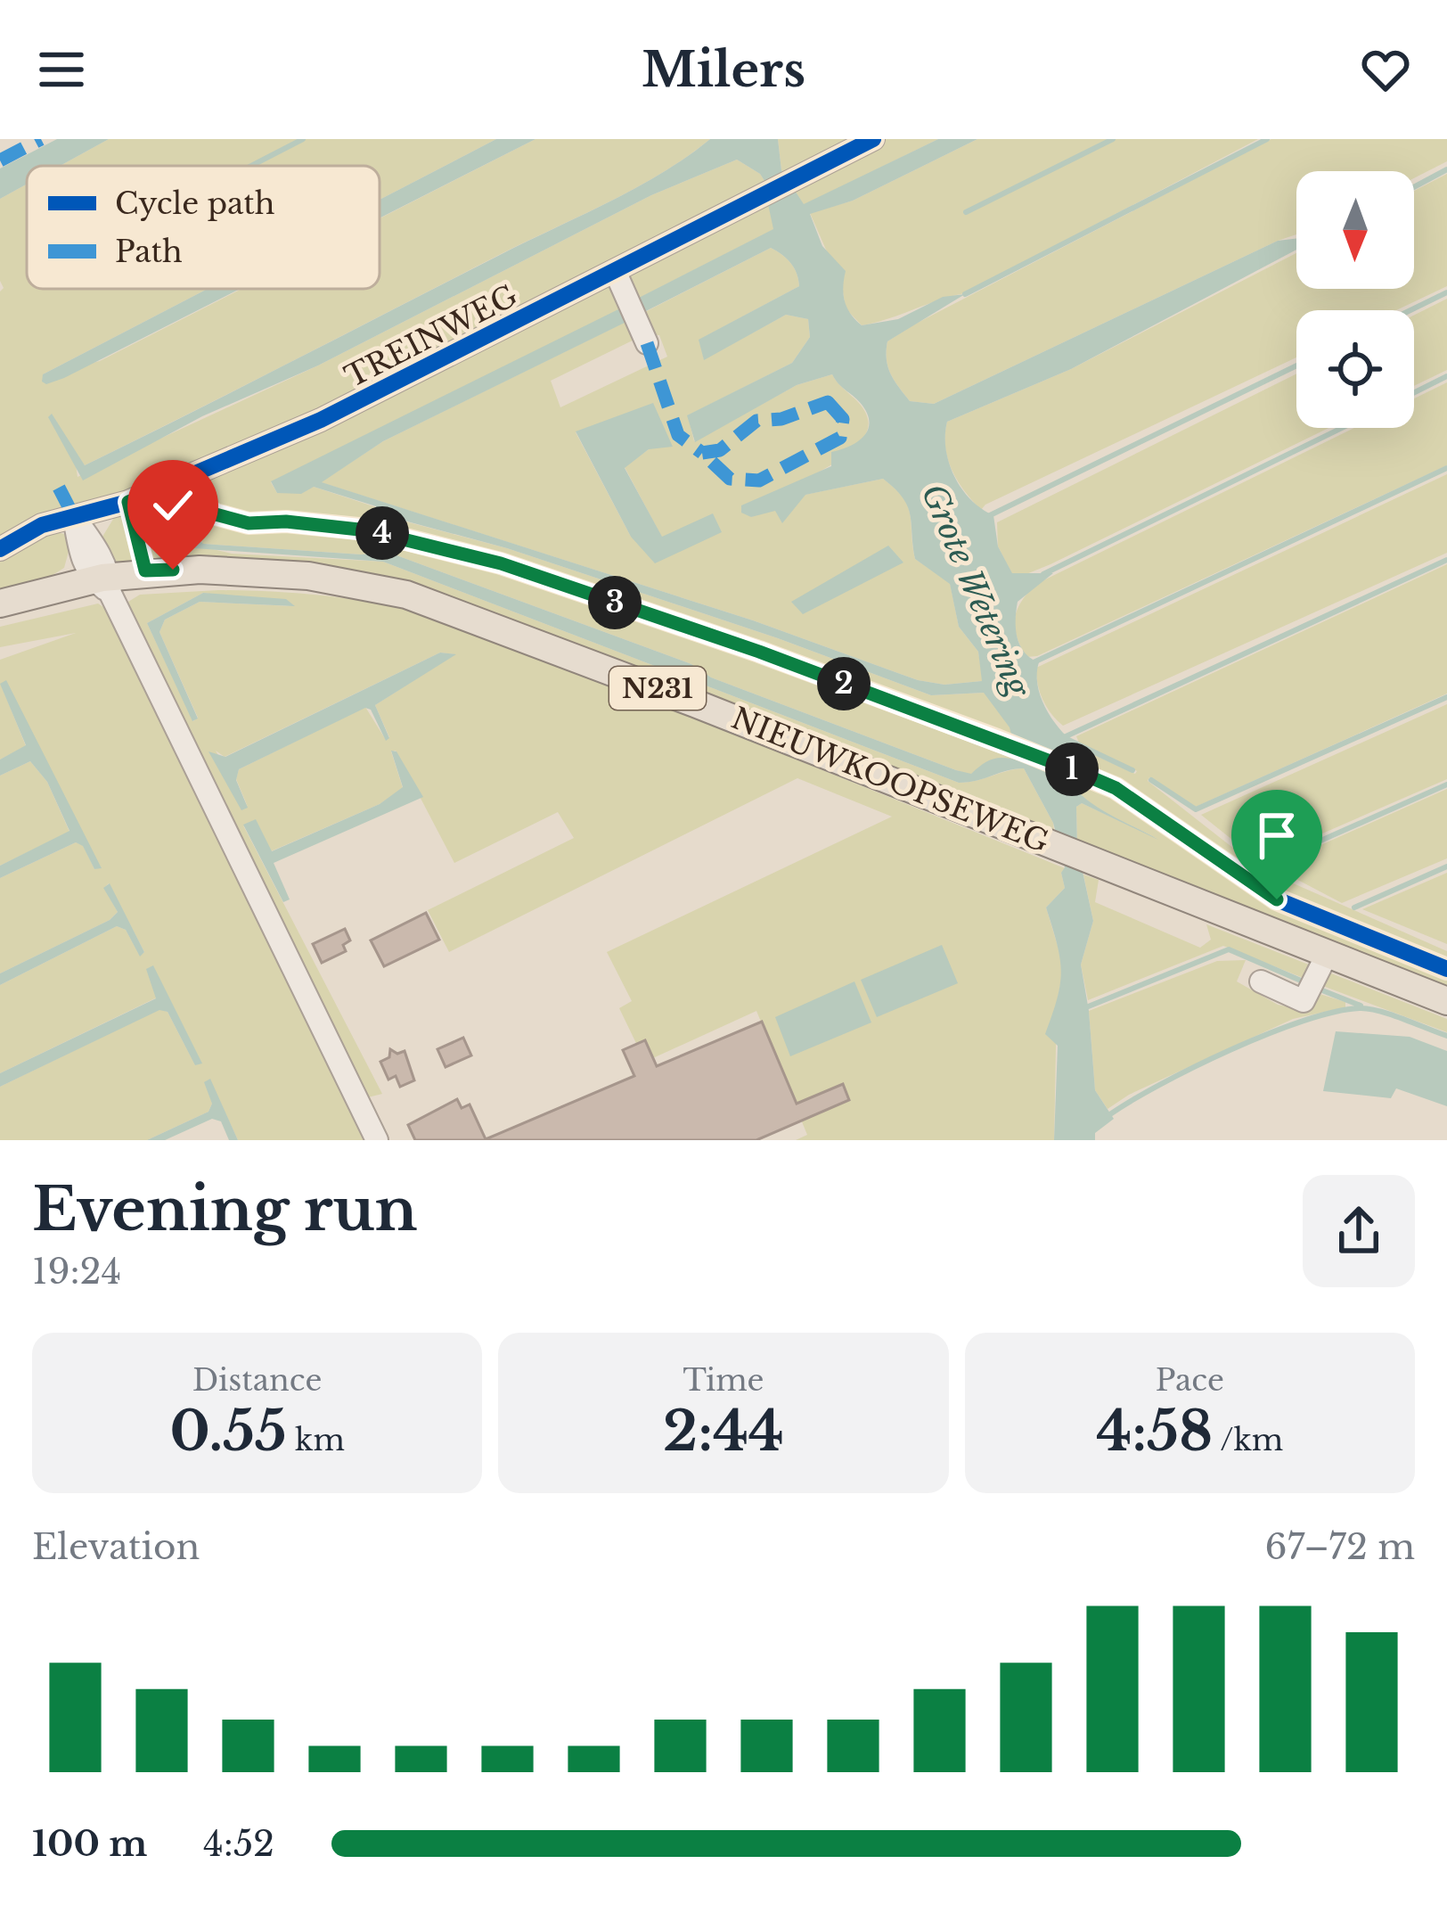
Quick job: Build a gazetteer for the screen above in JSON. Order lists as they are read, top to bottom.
{
  "streets": {
    "main road": ["N231", "NIEUWKOOPSEWEG"],
    "street": ["TREINWEG"]
  },
  "water": ["Grote Wetering"],
  "legend": ["Cycle path", "Path"],
  "north": "bottom",
  "page": {
    "header": "Milers",
    "pins": [
      "4",
      "3",
      "2",
      "1"
    ],
    "heading": ["Evening run", "19:24"],
    "stats": [
      ["Distance", "0.55 km"],
      ["Time", "2:44"],
      ["Pace", "4:58 /km"]
    ],
    "chart": ["Elevation", "67–72 m"],
    "list": [
      {
        "name": "100 m",
        "note": "4:52"
      }
    ]
  }
}
